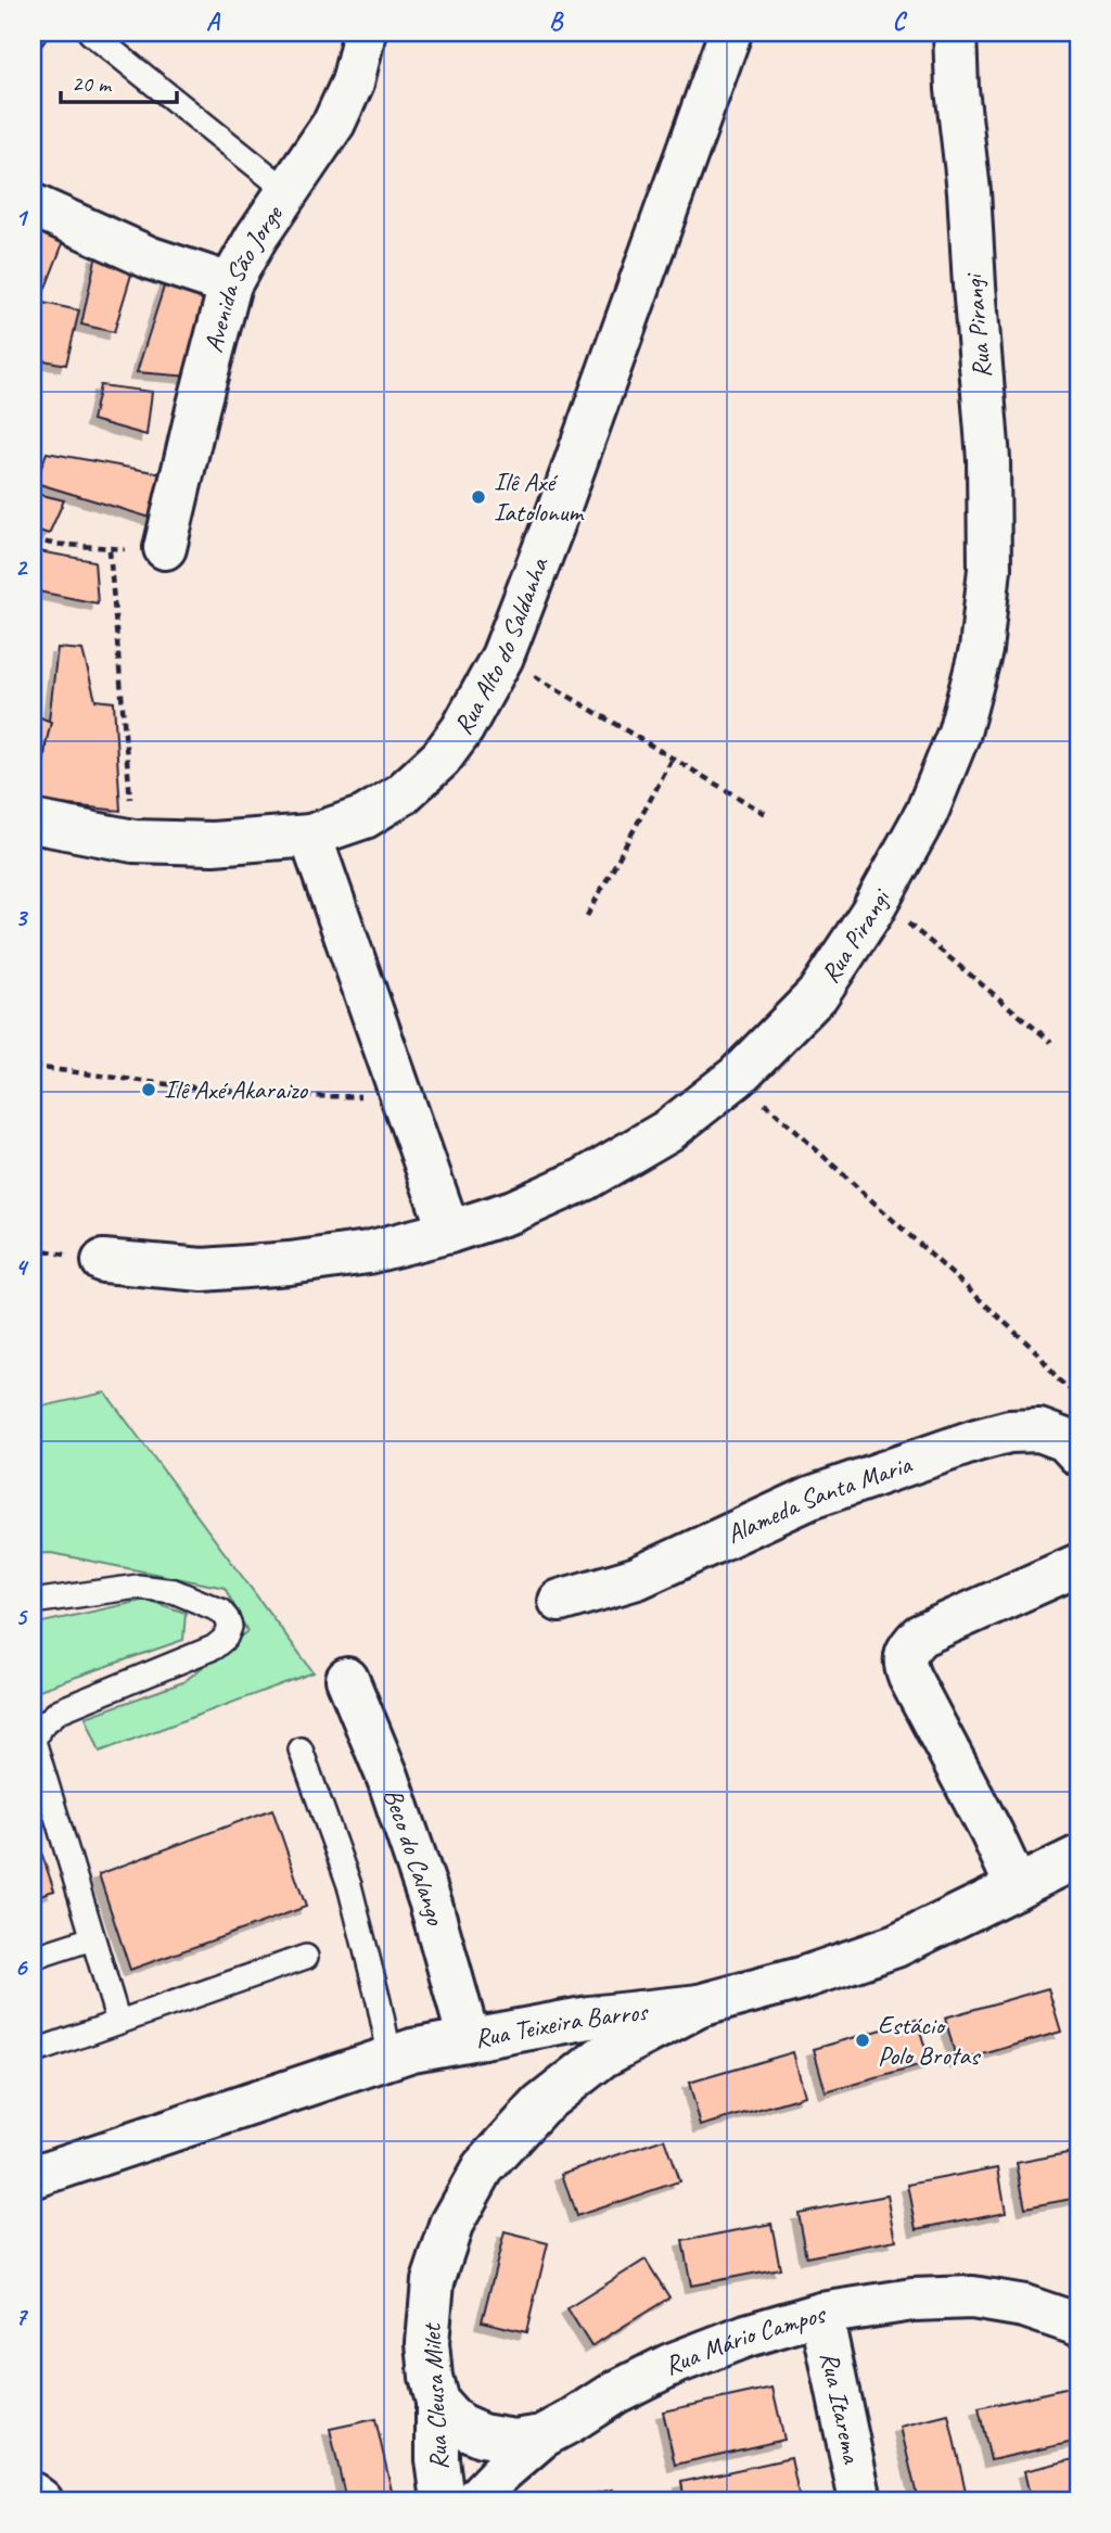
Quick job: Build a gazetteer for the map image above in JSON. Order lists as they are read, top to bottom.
{
  "streets": {
    "street": [
      "Avenida São Jorge",
      "Rua Pirangi",
      "Rua Alto do Saldanha",
      "Alameda Santa Maria",
      "Beco do Calango",
      "Rua Teixeira Barros",
      "Rua Mário Campos",
      "Rua Cleusa Milet",
      "Rua Itarema"
    ]
  },
  "crossings": [
    ["Beco do Calango", "Rua Teixeira Barros"],
    ["Rua Teixeira Barros", "Rua Cleusa Milet"],
    ["Rua Mário Campos", "Rua Cleusa Milet"],
    ["Rua Mário Campos", "Rua Itarema"]
  ],
  "places": ["Ilê Axé Iatolonum", "Ilê Axé Akaraizo", "Estácio Polo Brotas"],
  "scale_bar": "20 m",
  "grid": {
    "columns": ["A", "B", "C"],
    "rows": [
      "1",
      "2",
      "3",
      "4",
      "5",
      "6",
      "7"
    ]
  }
}
